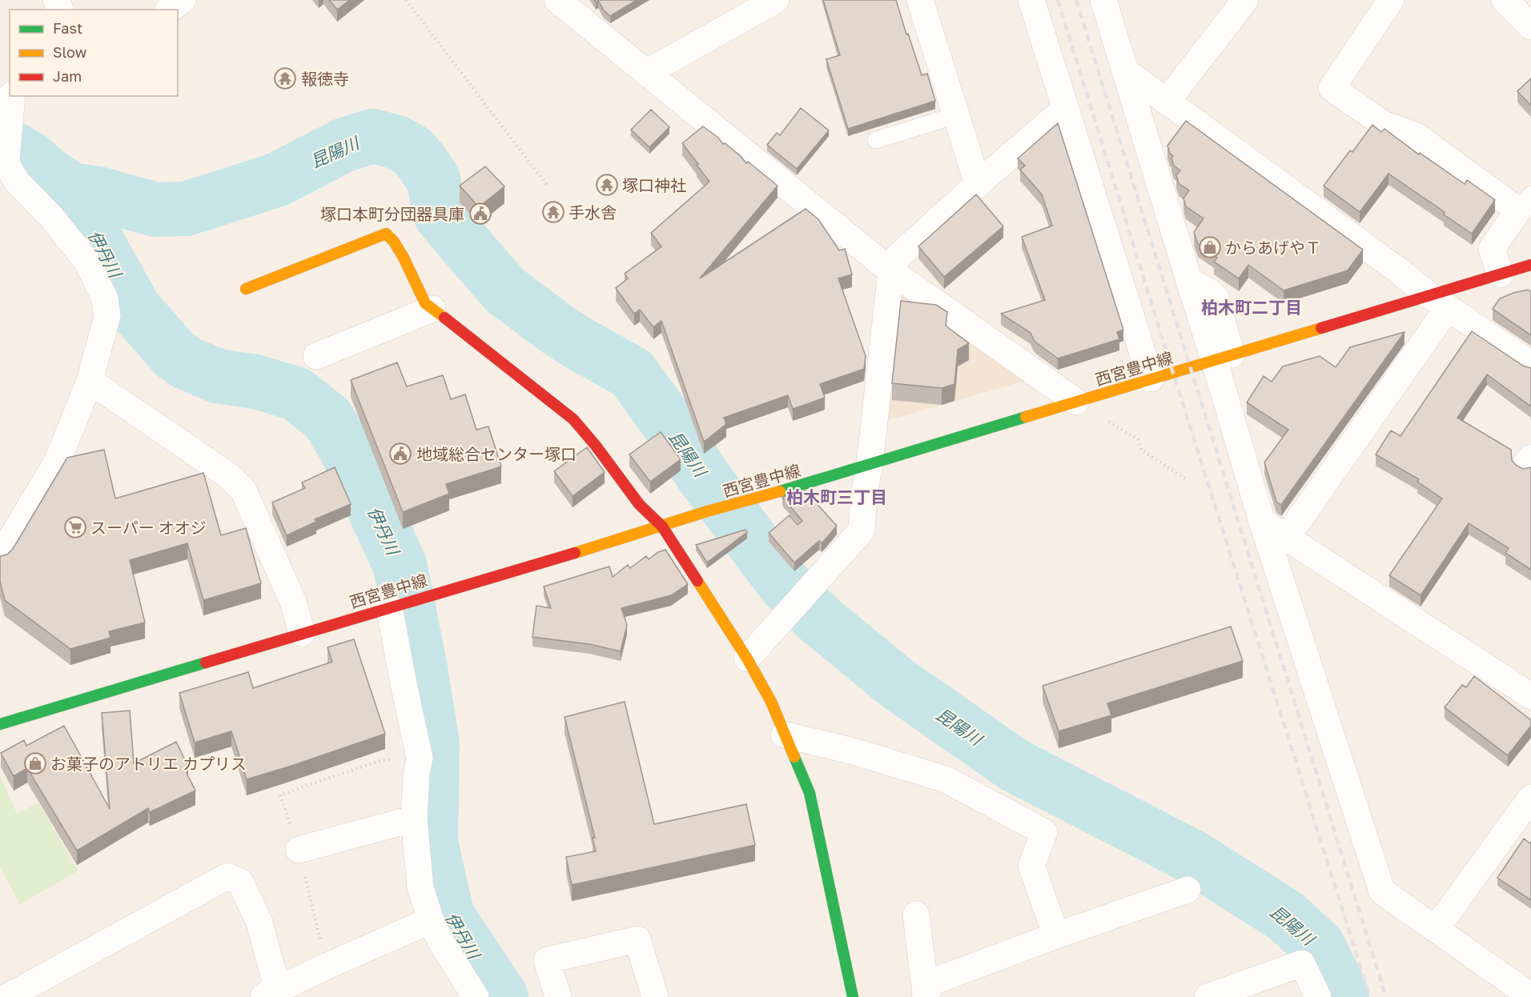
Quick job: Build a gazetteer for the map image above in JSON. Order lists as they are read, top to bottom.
{
  "streets": {
    "main road": ["西宮豊中線"]
  },
  "districts": ["柏木町二丁目", "柏木町三丁目"],
  "water": ["昆陽川", "伊丹川"],
  "places": {
    "temple": ["報徳寺", "塚口神社", "手水舎"],
    "public building": ["塚口本町分団器具庫", "地域総合センター塚口"],
    "shop": ["からあげやＴ", "お菓子のアトリエ カプリス"],
    "supermarket": ["スーパー オオジ"]
  },
  "legend": ["Fast", "Slow", "Jam"]
}
